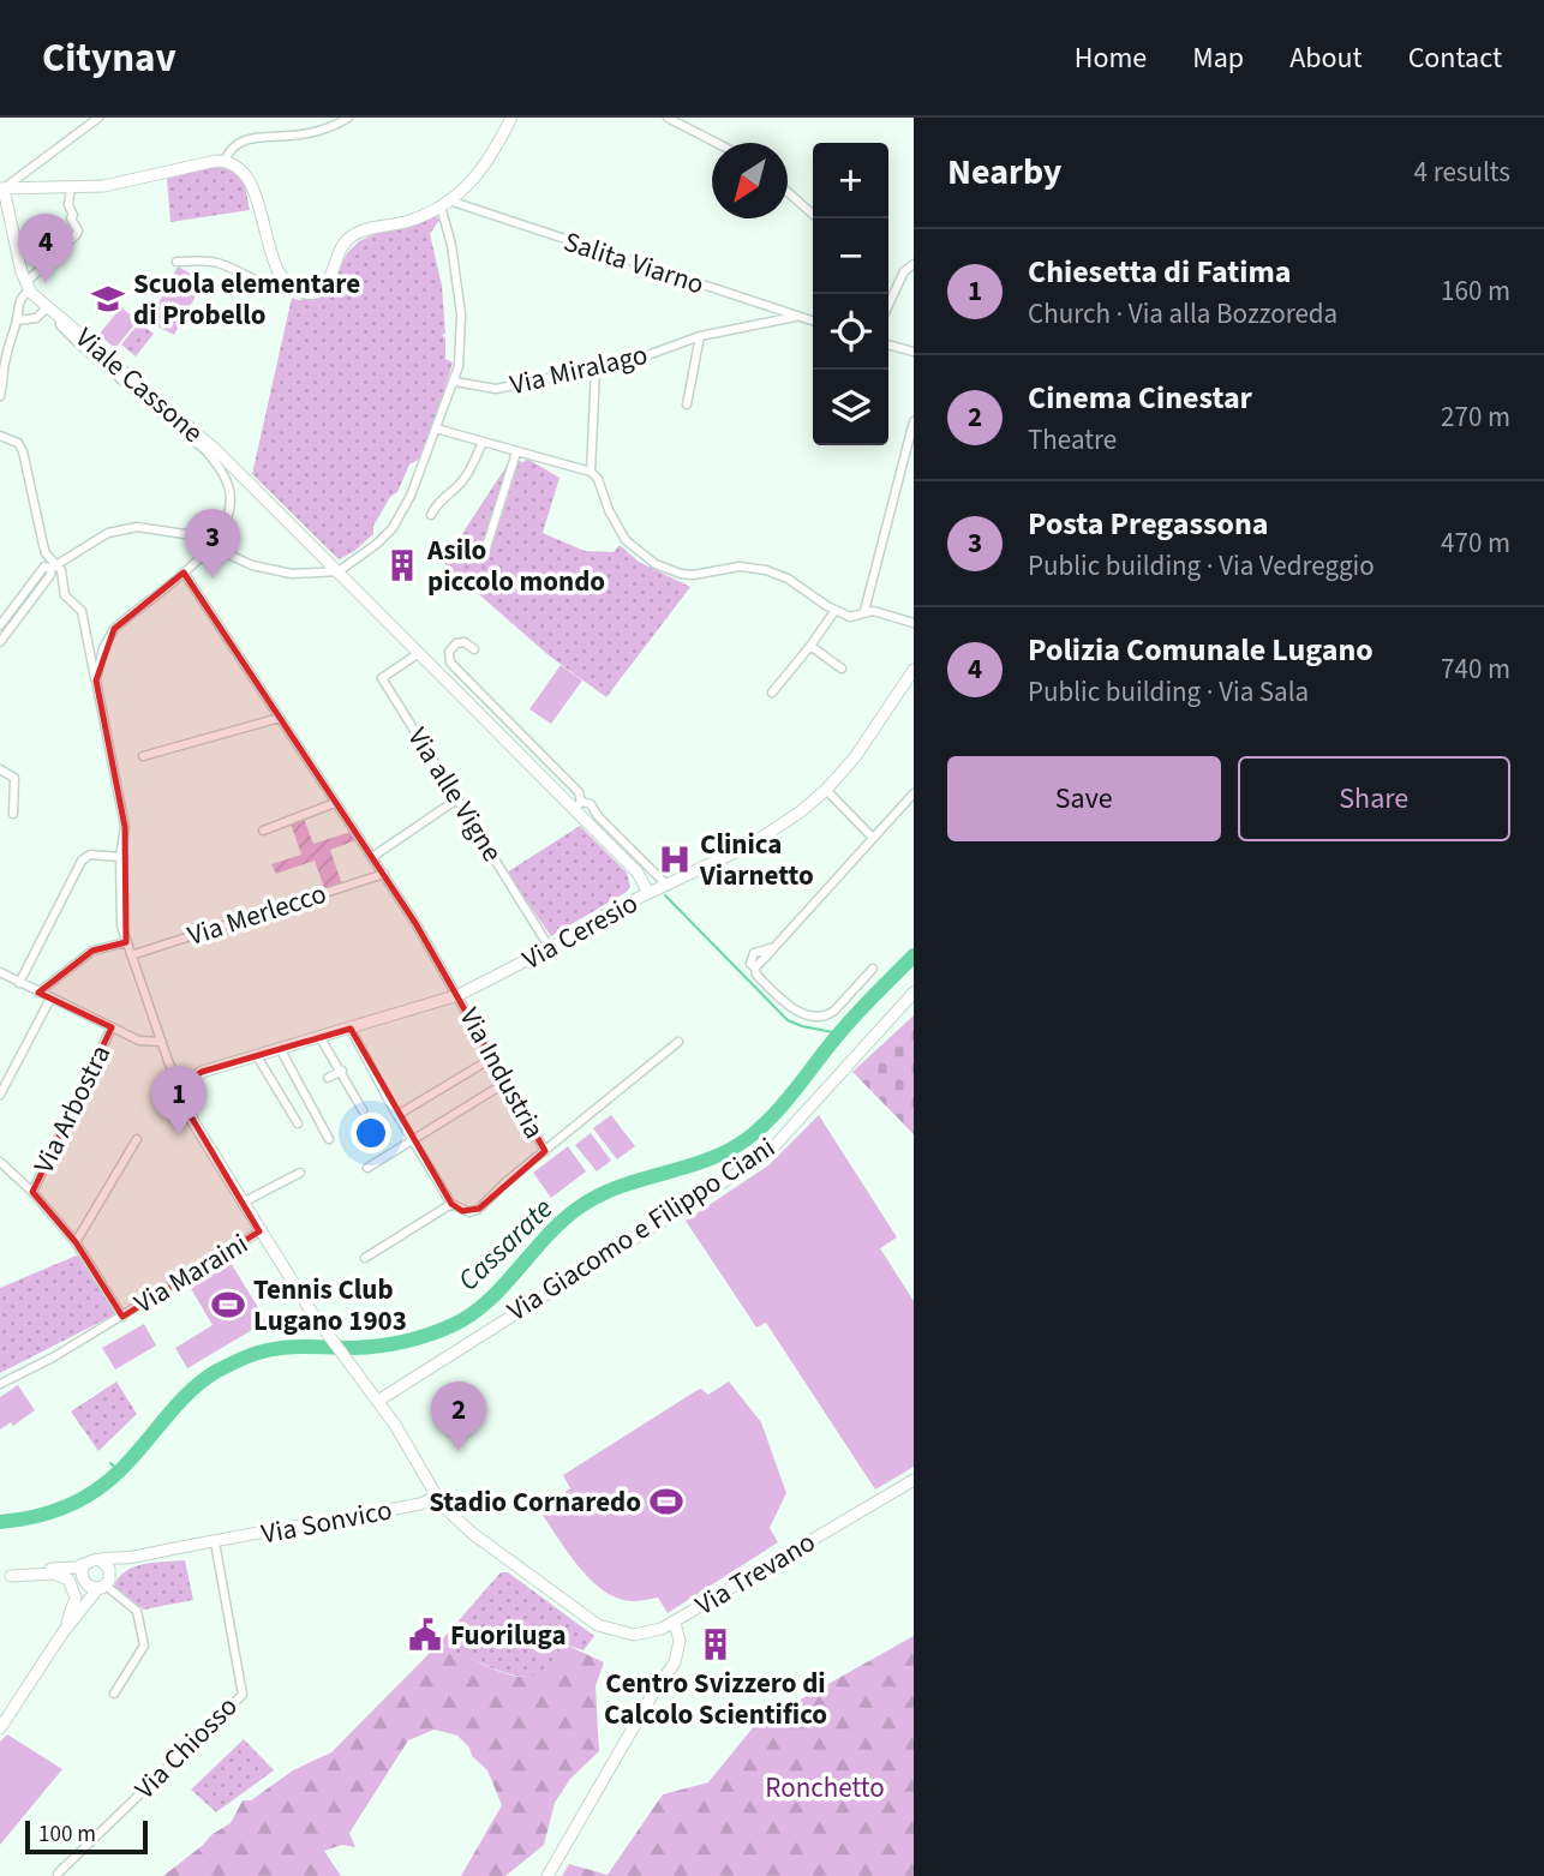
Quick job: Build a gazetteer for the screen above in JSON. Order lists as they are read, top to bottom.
{
  "streets": {
    "main road": [
      "Viale Cassone",
      "Via Ceresio",
      "Via Giacomo e Filippo Ciani",
      "Via Sonvico",
      "Via Trevano"
    ],
    "street": [
      "Salita Viarno",
      "Via Miralago",
      "Via alle Vigne",
      "Via Merlecco",
      "Via Industria",
      "Via Arbostra",
      "Via Maraini",
      "Via Chiosso"
    ]
  },
  "crossings": [
    ["Salita Viarno", "Via Miralago"],
    ["Via alle Vigne", "Via Ceresio"],
    ["Via Merlecco", "Via Industria"],
    ["Via Ceresio", "Via Industria"],
    ["Via Sonvico", "Via Chiosso"]
  ],
  "water": ["Cassarate"],
  "parks": ["Ronchetto"],
  "places": {
    "school or university": ["Scuola elementare di Probello"],
    "building": ["Asilo piccolo mondo", "Centro Svizzero di Calcolo Scientifico"],
    "hospital": ["Clinica Viarnetto"],
    "sports": ["Tennis Club Lugano 1903", "Stadio Cornaredo"],
    "public building": ["Fuoriluga"]
  },
  "scale_bar": "100 m",
  "north": "bottom left",
  "page": {
    "header": "Citynav",
    "nav": [
      "Home",
      "Map",
      "About",
      "Contact"
    ],
    "heading": ["Nearby", "4 results"],
    "map_buttons": ["+", "−"],
    "pins": [
      "4",
      "3",
      "1",
      "2"
    ],
    "list": [
      {
        "mark": "1",
        "name": "Chiesetta di Fatima",
        "note": "Church · Via alla Bozzoreda",
        "value": "160 m"
      },
      {
        "mark": "2",
        "name": "Cinema Cinestar",
        "note": "Theatre",
        "value": "270 m"
      },
      {
        "mark": "3",
        "name": "Posta Pregassona",
        "note": "Public building · Via Vedreggio",
        "value": "470 m"
      },
      {
        "mark": "4",
        "name": "Polizia Comunale Lugano",
        "note": "Public building · Via Sala",
        "value": "740 m"
      }
    ],
    "buttons": ["Save", "Share"],
    "scale": "100 m"
  }
}
